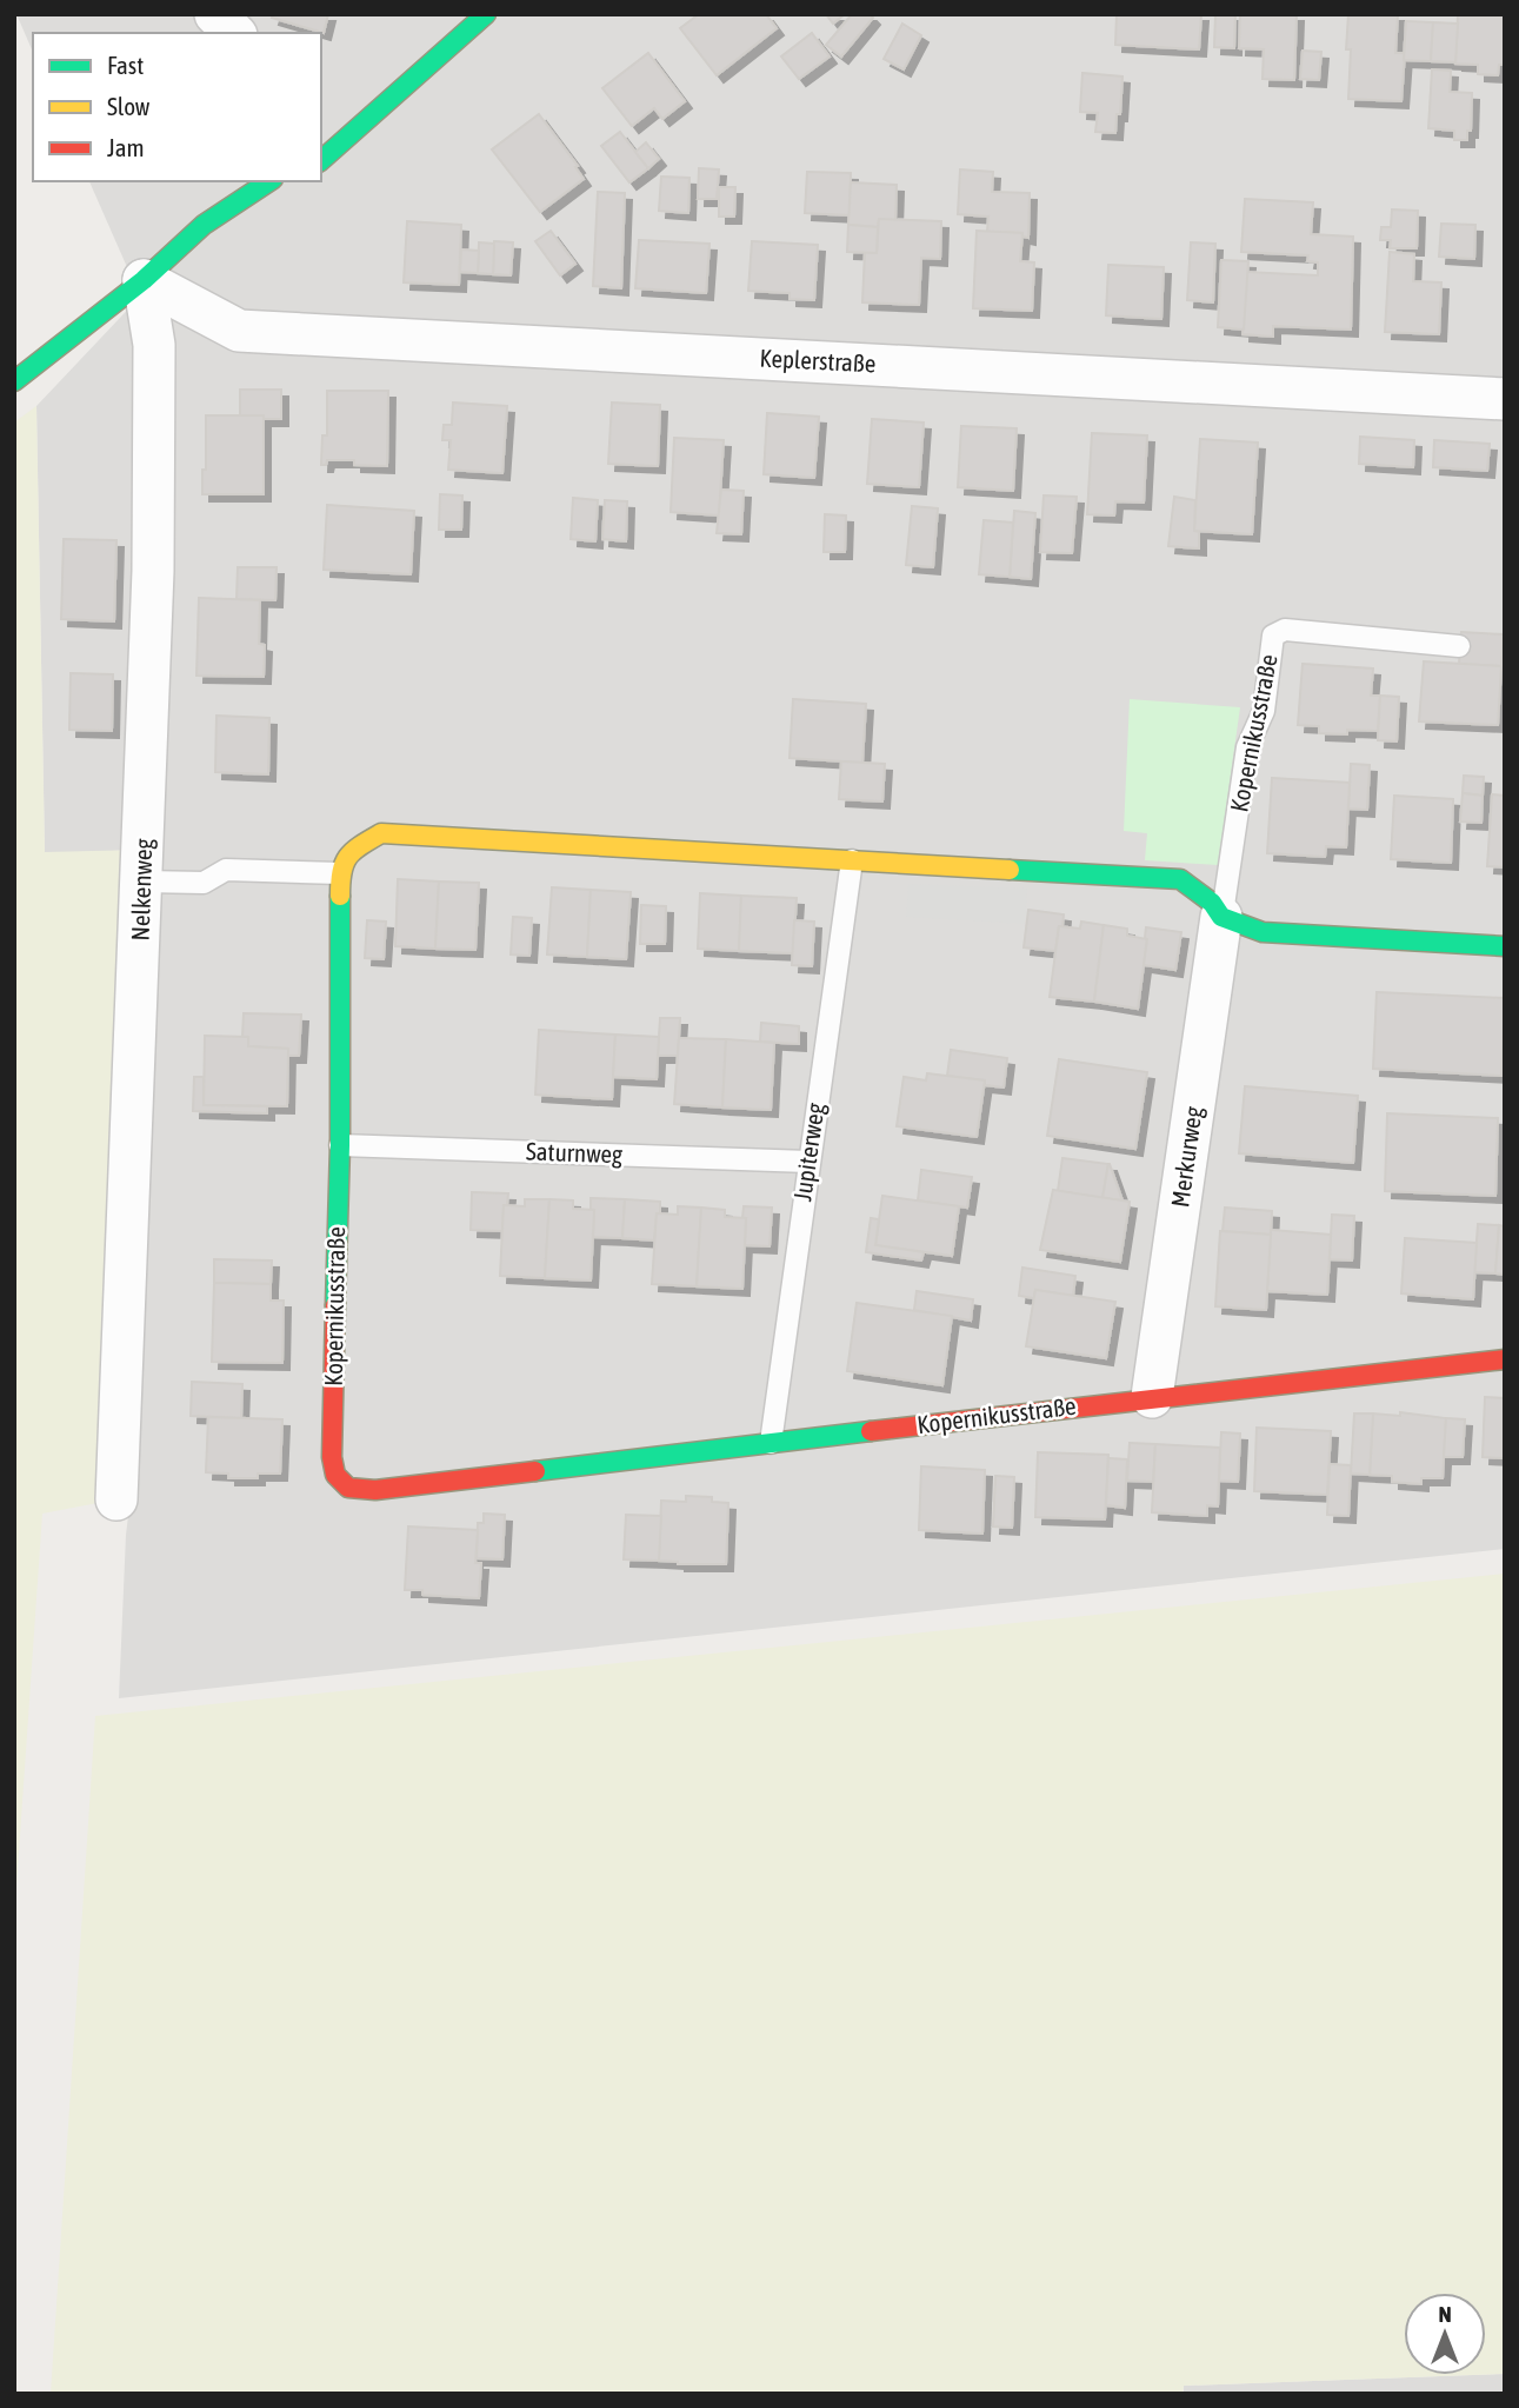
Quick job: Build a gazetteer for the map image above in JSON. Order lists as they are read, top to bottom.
{
  "streets": {
    "street": [
      "Keplerstraße",
      "Kopernikusstraße",
      "Nelkenweg",
      "Merkurweg"
    ],
    "lane": ["Jupiterweg", "Saturnweg"]
  },
  "crossings": [
    ["Keplerstraße", "Nelkenweg"],
    ["Kopernikusstraße", "Jupiterweg"],
    ["Kopernikusstraße", "Saturnweg"],
    ["Kopernikusstraße", "Merkurweg"],
    ["Jupiterweg", "Saturnweg"]
  ],
  "legend": ["Fast", "Slow", "Jam"],
  "north": "top"
}
